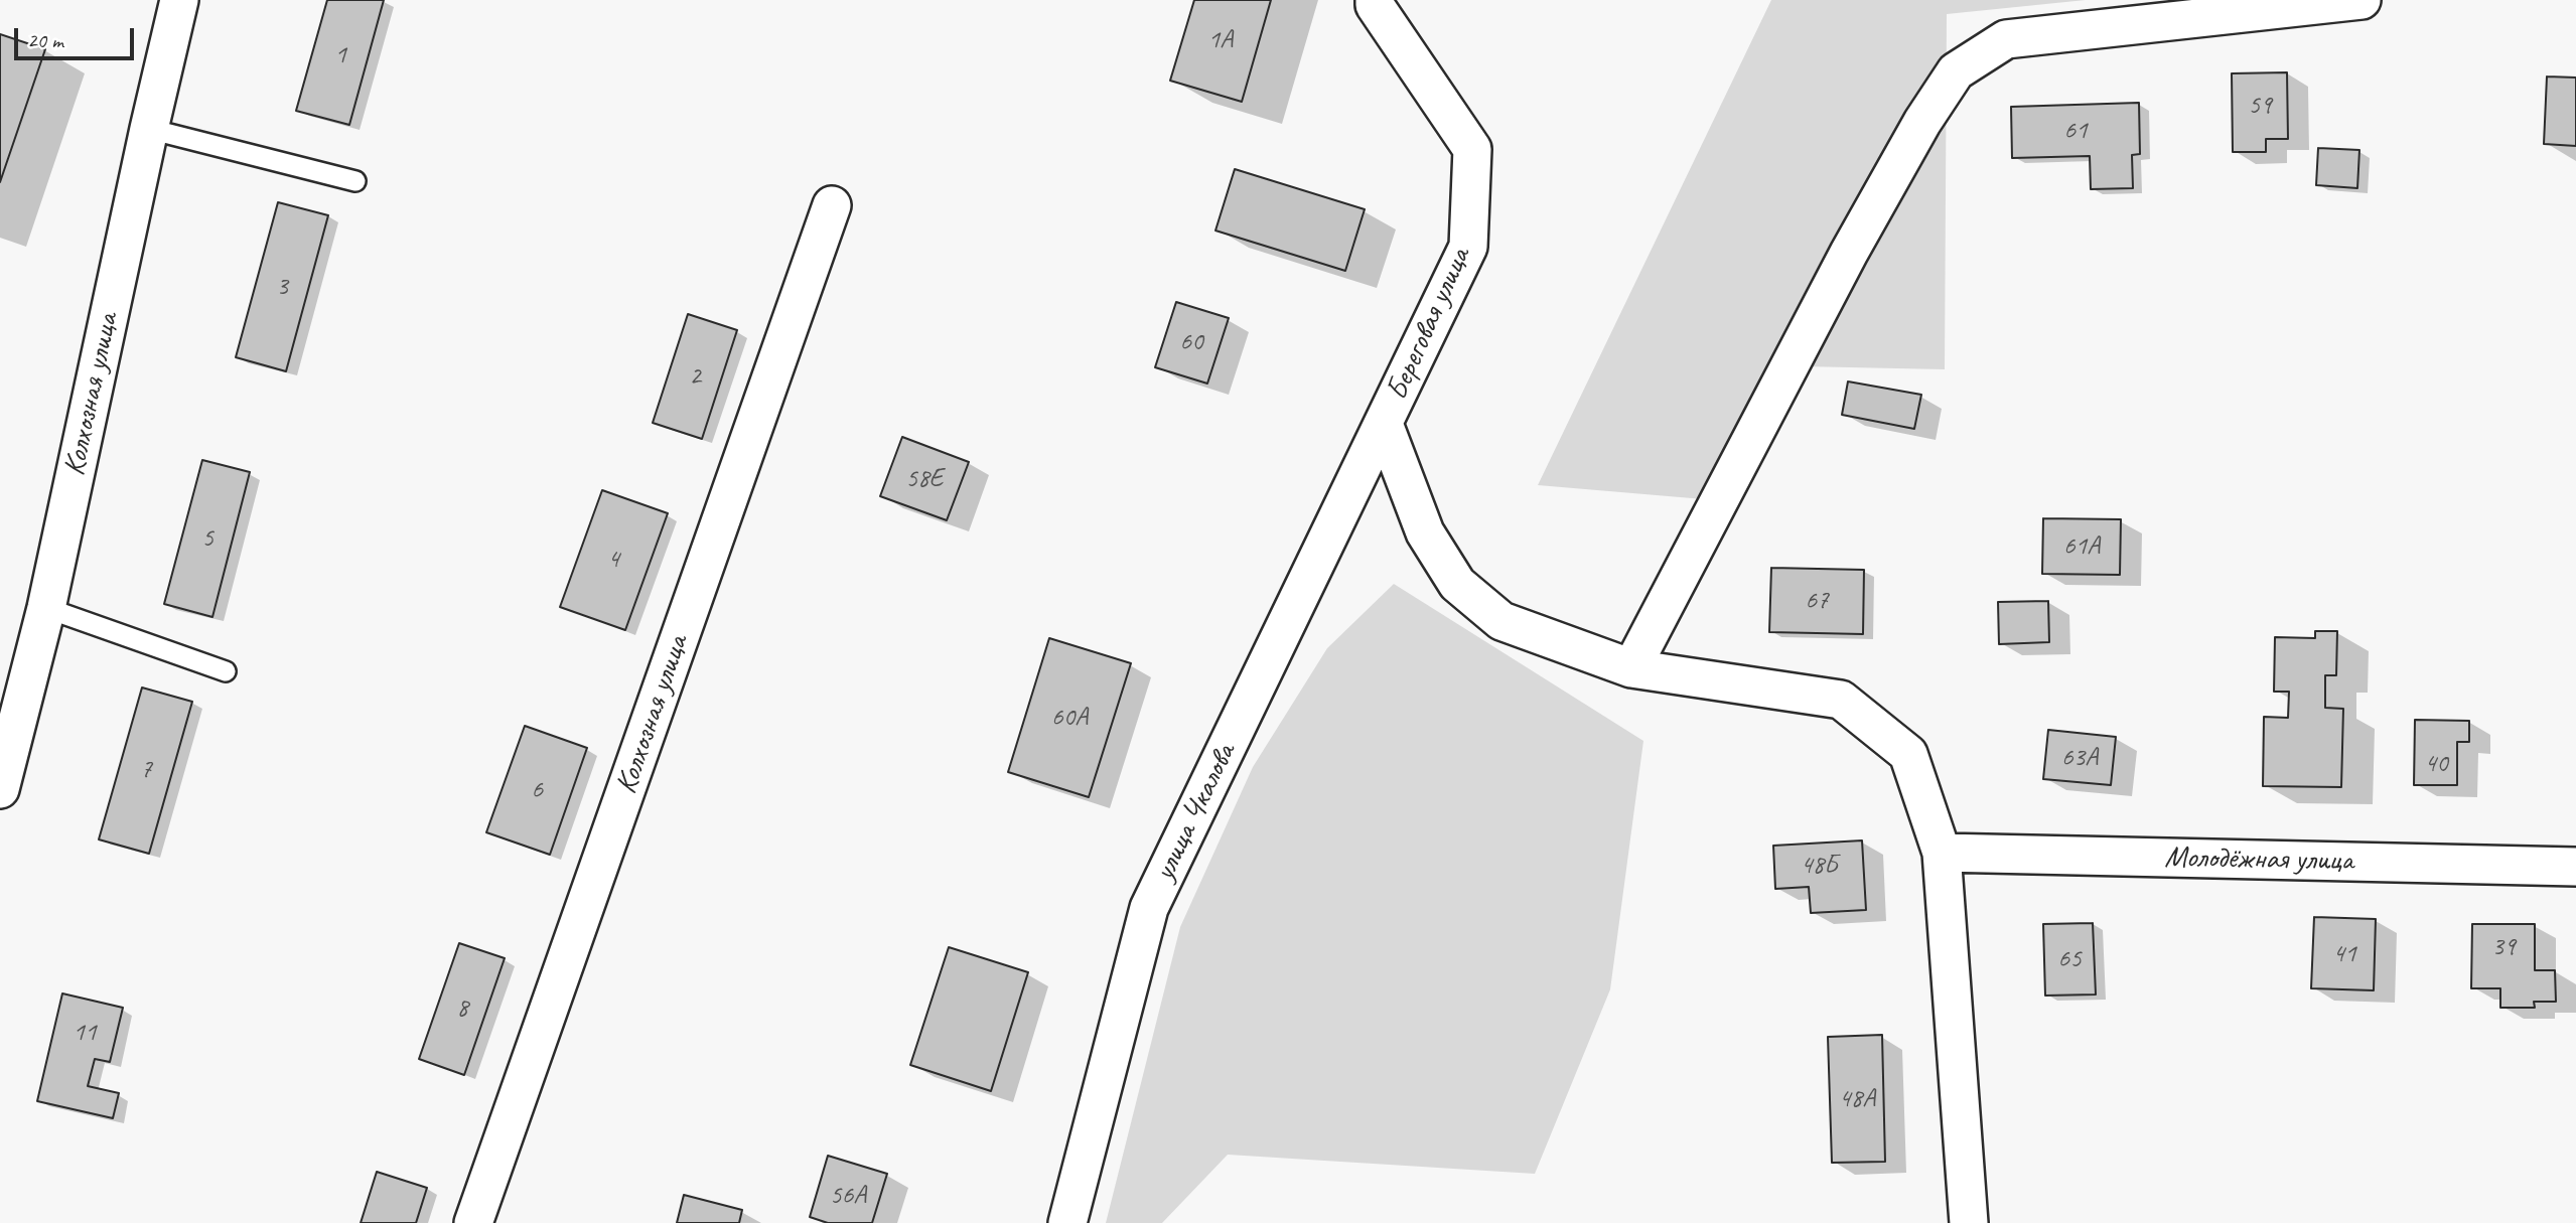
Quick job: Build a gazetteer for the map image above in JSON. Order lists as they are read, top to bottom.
{
  "streets": {
    "street": [
      "Береговая улица",
      "Колхозная улица",
      "улица Чкалова",
      "Молодёжная улица"
    ]
  },
  "crossings": [
    ["Береговая улица", "улица Чкалова"]
  ],
  "house_numbers": [
    "1А",
    "1",
    "59",
    "61",
    "3",
    "60",
    "2",
    "58Е",
    "5",
    "61А",
    "4",
    "67",
    "60А",
    "63А",
    "40",
    "7",
    "6",
    "48Б",
    "39",
    "41",
    "65",
    "8",
    "11",
    "48А",
    "56А"
  ],
  "scale_bar": "20 m"
}
